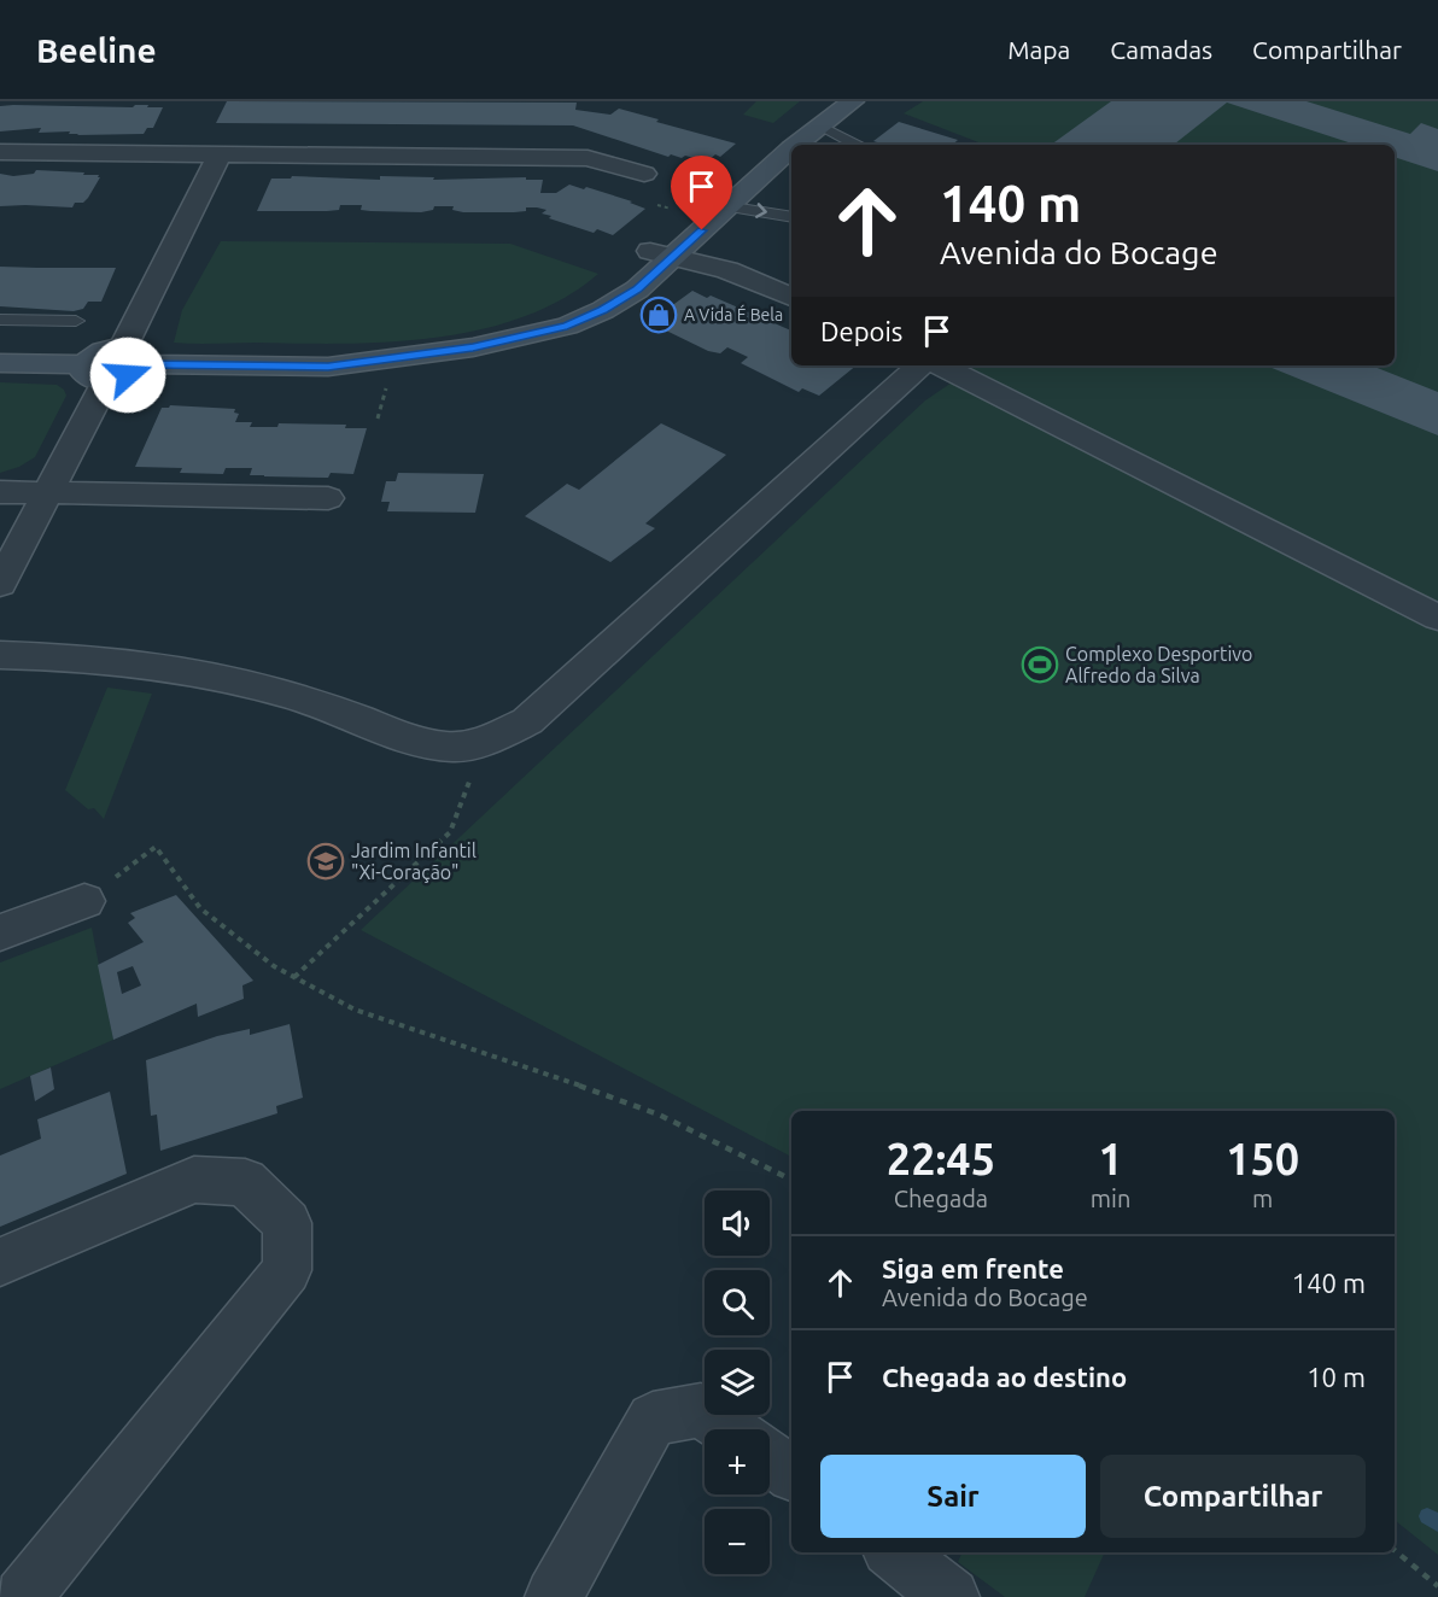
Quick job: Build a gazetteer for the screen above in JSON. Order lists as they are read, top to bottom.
{
  "places": {
    "shop": ["A Vida É Bela"],
    "sports": ["Complexo Desportivo Alfredo da Silva"],
    "school or university": ["Jardim Infantil \"Xi-Coração\""]
  },
  "page": {
    "header": "Beeline",
    "nav": ["Mapa", "Camadas", "Compartilhar"],
    "turn": ["140 m", "Avenida do Bocage"],
    "then": "Depois",
    "eta": [
      "22:45",
      "Chegada",
      "1",
      "min",
      "150",
      "m"
    ],
    "map_buttons": ["+", "−"],
    "list": [
      {
        "name": "Siga em frente",
        "note": "Avenida do Bocage",
        "value": "140 m"
      },
      {
        "name": "Chegada ao destino",
        "value": "10 m"
      }
    ],
    "buttons": ["Sair", "Compartilhar"]
  }
}
